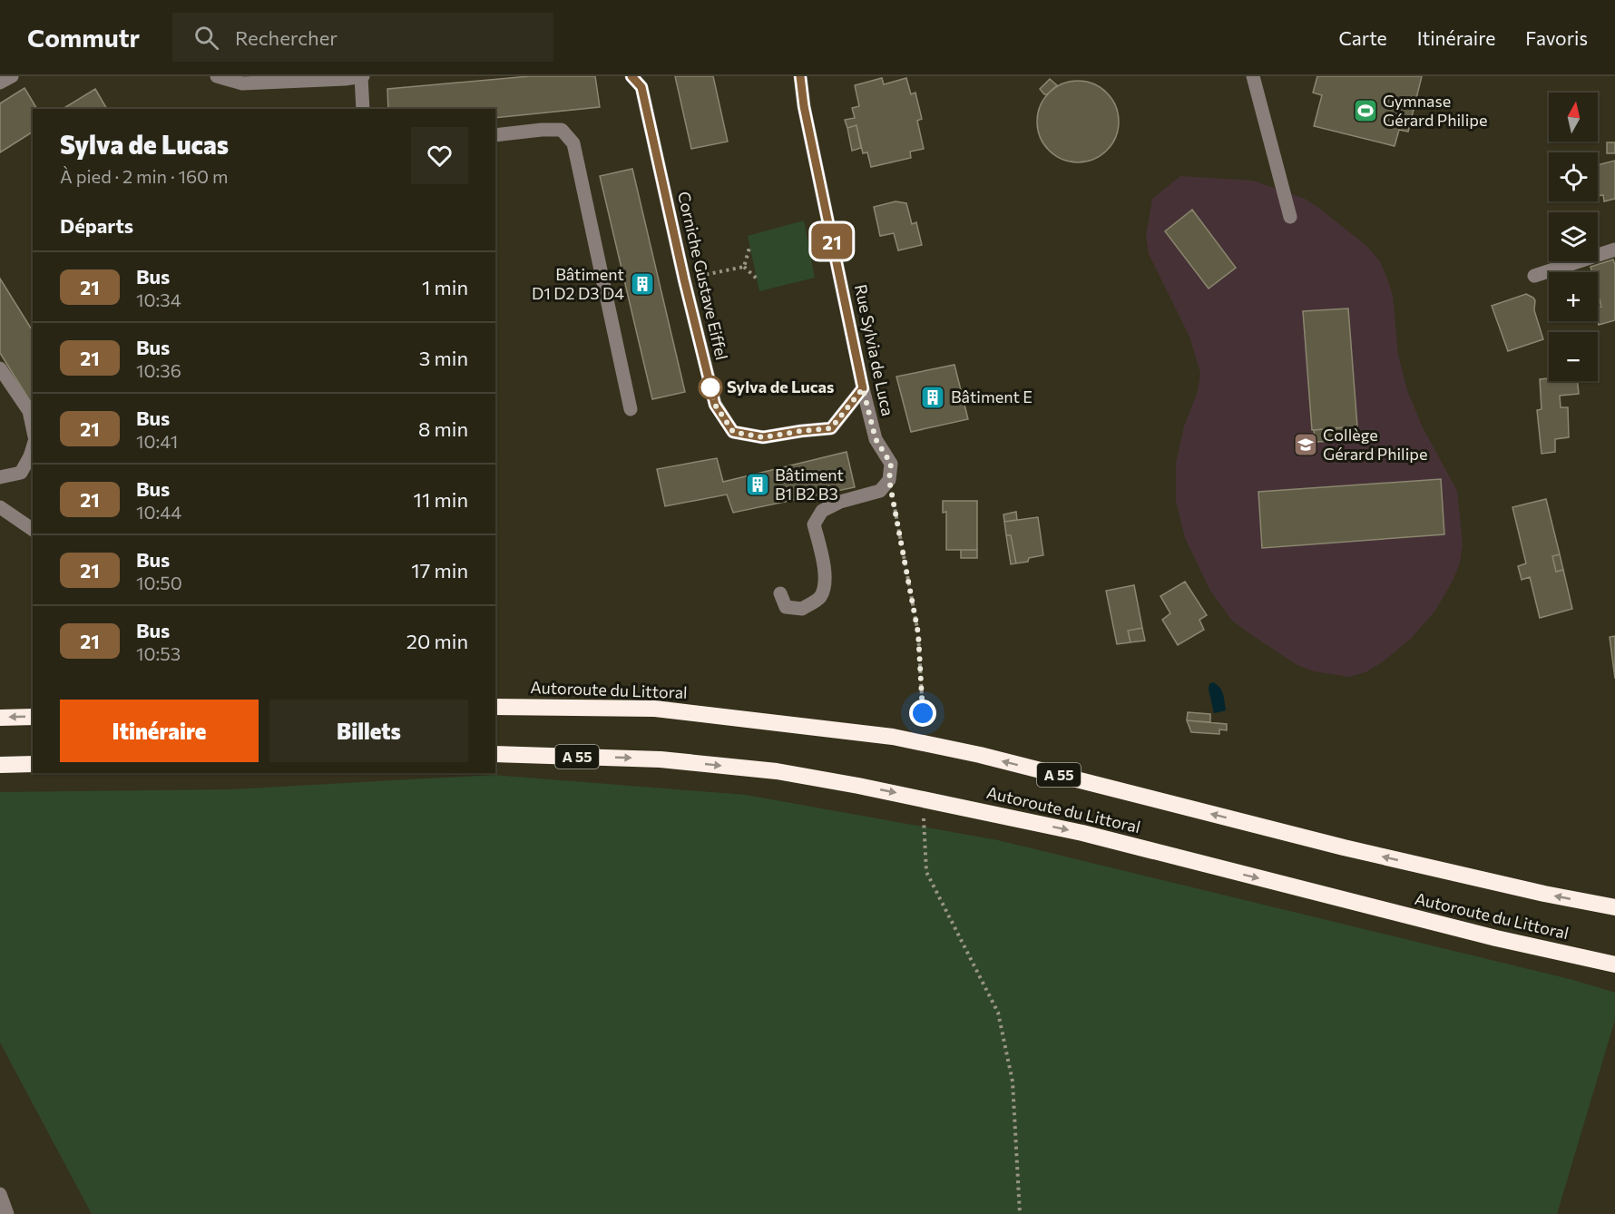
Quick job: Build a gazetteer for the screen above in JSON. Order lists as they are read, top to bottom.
{
  "streets": {
    "highway": ["Autoroute du Littoral", "A 55"],
    "street": ["Corniche Gustave Eiffel", "Rue Sylvia de Luca"]
  },
  "crossings": [
    ["Corniche Gustave Eiffel", "Rue Sylvia de Luca"]
  ],
  "places": {
    "sports": ["Gymnase Gérard Philipe"],
    "building": ["Bâtiment D1 D2 D3 D4", "Bâtiment E", "Bâtiment B1 B2 B3"],
    "other": ["Sylva de Lucas"],
    "school or university": ["Collège Gérard Philipe"]
  },
  "lines": ["bus line 21"],
  "north": "top",
  "page": {
    "header": "Commutr",
    "search": "Rechercher",
    "nav": ["Carte", "Itinéraire", "Favoris"],
    "on_map": "21",
    "map_buttons": ["+", "−"],
    "heading": [
      ["Sylva de Lucas", "À pied · 2 min · 160 m"],
      "Départs"
    ],
    "list": [
      {
        "mark": "21",
        "name": "Bus",
        "note": "10:34",
        "value": "1 min"
      },
      {
        "mark": "21",
        "name": "Bus",
        "note": "10:36",
        "value": "3 min"
      },
      {
        "mark": "21",
        "name": "Bus",
        "note": "10:41",
        "value": "8 min"
      },
      {
        "mark": "21",
        "name": "Bus",
        "note": "10:44",
        "value": "11 min"
      },
      {
        "mark": "21",
        "name": "Bus",
        "note": "10:50",
        "value": "17 min"
      },
      {
        "mark": "21",
        "name": "Bus",
        "note": "10:53",
        "value": "20 min"
      }
    ],
    "buttons": ["Itinéraire", "Billets"]
  }
}
